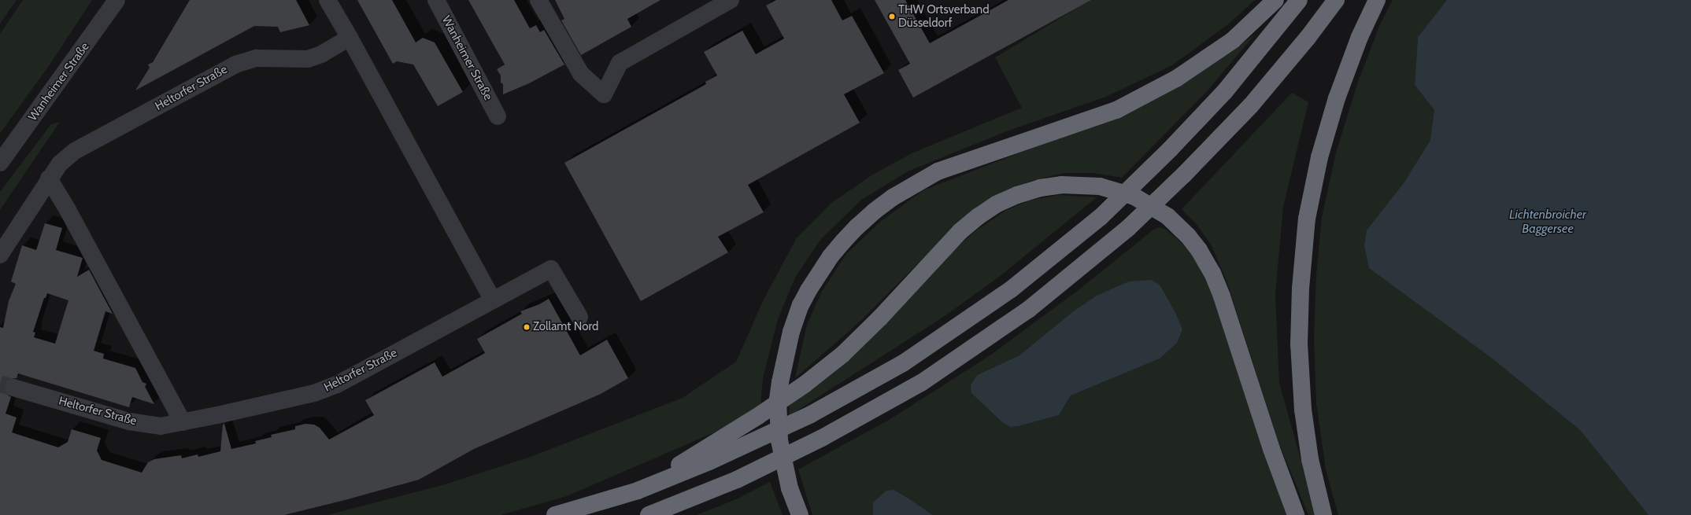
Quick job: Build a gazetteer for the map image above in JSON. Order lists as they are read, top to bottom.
{
  "streets": {
    "street": ["Wanheimer Straße", "Heltorfer Straße"]
  },
  "water": ["Lichtenbroicher Baggersee"],
  "places": ["THW Ortsverband Düsseldorf", "Zollamt Nord"]
}
